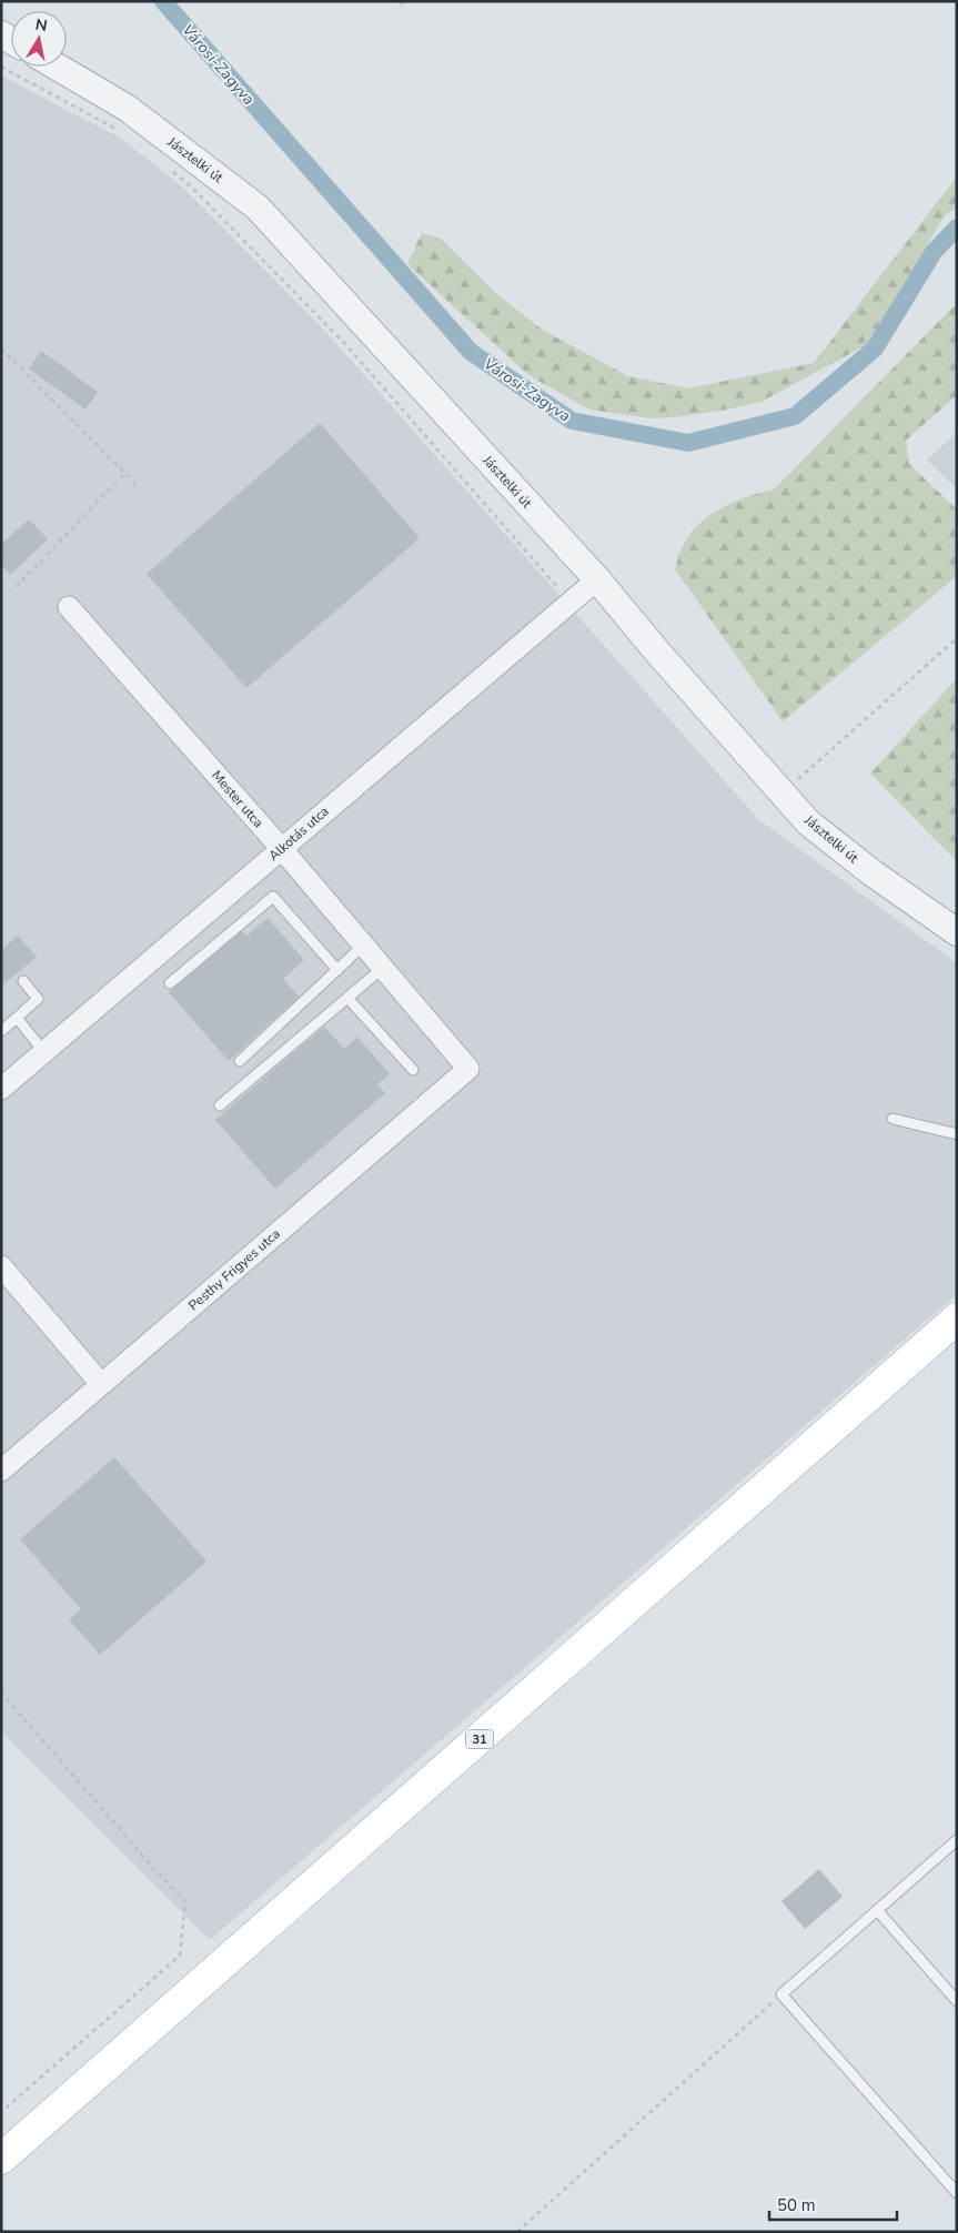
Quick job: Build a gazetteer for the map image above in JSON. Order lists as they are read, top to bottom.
{
  "streets": {
    "main road": ["31"],
    "street": [
      "Jásztelki út",
      "Mester utca",
      "Alkotás utca",
      "Pesthy Frigyes utca"
    ]
  },
  "crossings": [
    ["Jásztelki út", "Alkotás utca"],
    ["Mester utca", "Alkotás utca"],
    ["Mester utca", "Pesthy Frigyes utca"]
  ],
  "water": ["Városi-Zagyva"],
  "scale_bar": "50 m",
  "north": "top"
}
